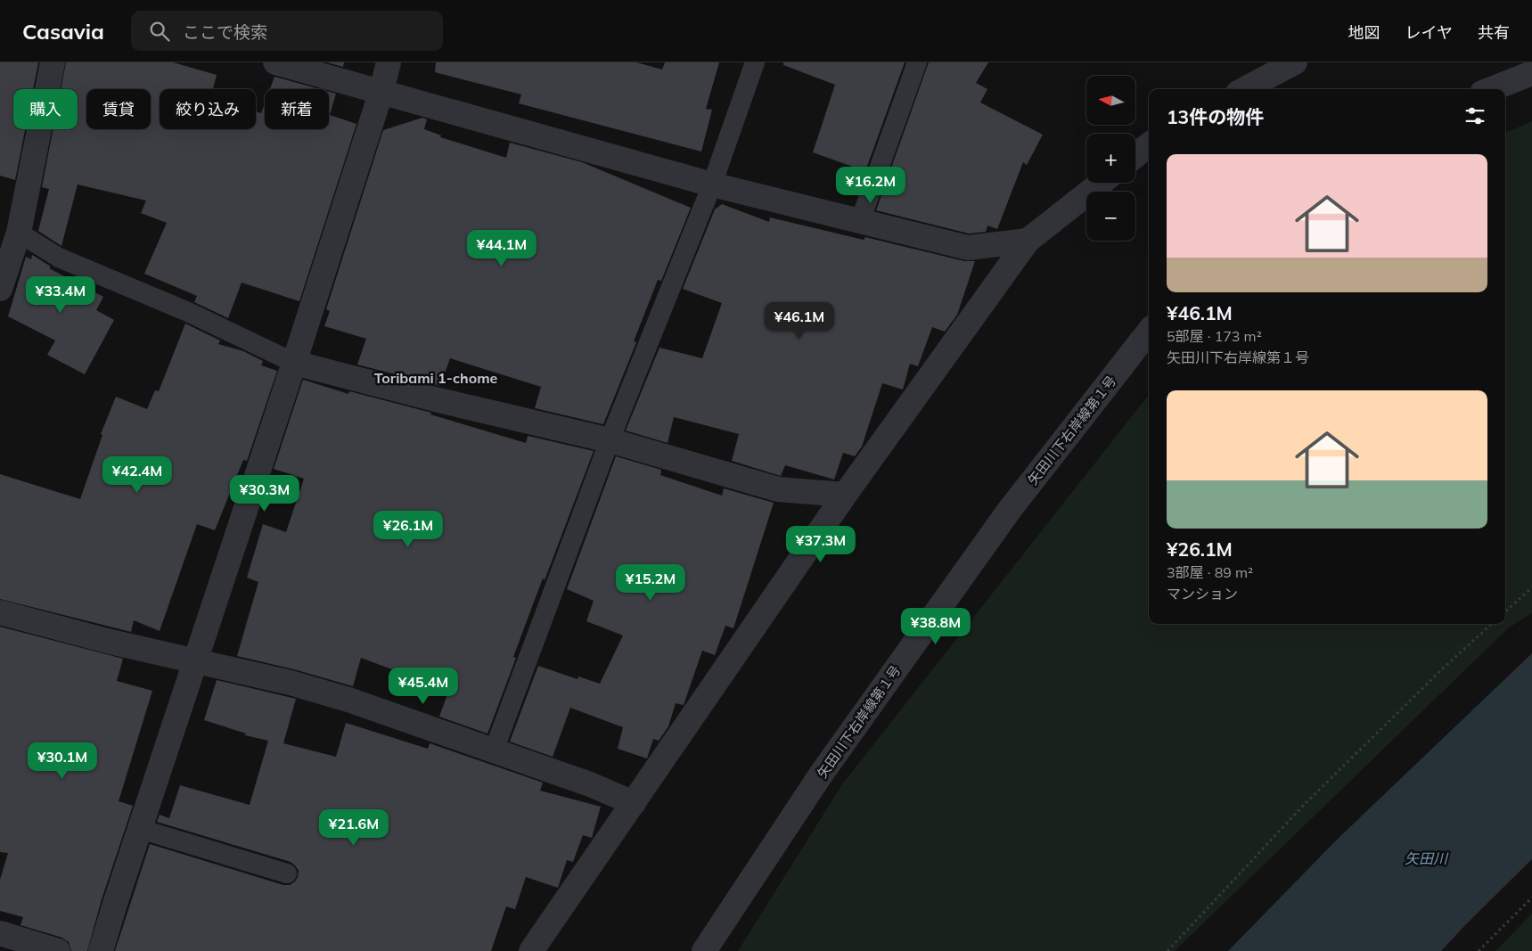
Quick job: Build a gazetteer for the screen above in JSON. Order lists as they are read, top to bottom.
{
  "streets": {
    "street": ["矢田川下右岸線第１号"]
  },
  "districts": ["Toribami 1-chome"],
  "water": ["矢田川"],
  "north": "left",
  "page": {
    "header": "Casavia",
    "search": "ここで検索",
    "nav": ["地図", "レイヤ", "共有"],
    "map_buttons": ["+", "−"],
    "chip": [
      "購入",
      "賃貸",
      "絞り込み",
      "新着"
    ],
    "heading": "13件の物件",
    "list": [
      {
        "name": "¥46.1M",
        "note": "5部屋 · 173 m² · 矢田川下右岸線第１号"
      },
      {
        "name": "¥26.1M",
        "note": "3部屋 · 89 m² · マンション"
      }
    ],
    "price": [
      "¥16.2M",
      "¥44.1M",
      "¥33.4M",
      "¥46.1M",
      "¥42.4M",
      "¥30.3M",
      "¥26.1M",
      "¥37.3M",
      "¥15.2M",
      "¥38.8M",
      "¥45.4M",
      "¥30.1M",
      "¥21.6M"
    ]
  }
}
